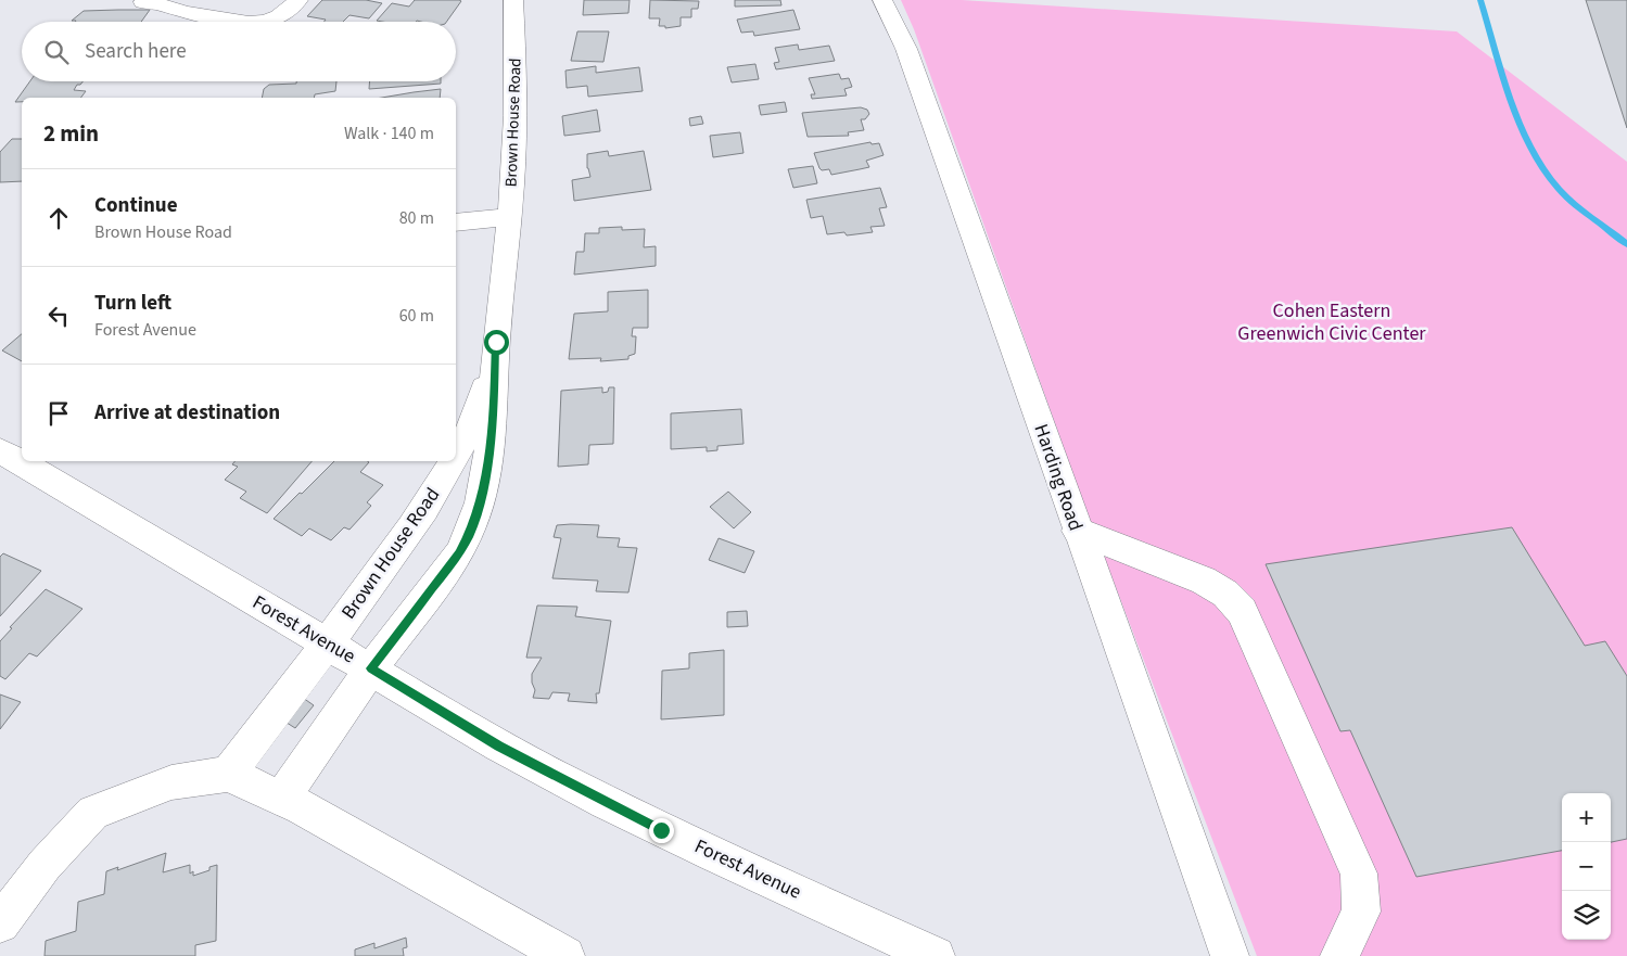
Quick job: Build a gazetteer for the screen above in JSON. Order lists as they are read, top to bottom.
{
  "streets": {
    "street": ["Brown House Road", "Harding Road", "Forest Avenue"]
  },
  "crossings": [
    ["Brown House Road", "Forest Avenue"]
  ],
  "parks": ["Cohen Eastern Greenwich Civic Center"],
  "page": {
    "search": "Search here",
    "heading": ["2 min", "Walk · 140 m"],
    "list": [
      ["Continue", "Brown House Road", "80 m"],
      ["Turn left", "Forest Avenue", "60 m"],
      "Arrive at destination"
    ],
    "map_buttons": ["+", "−"]
  }
}
